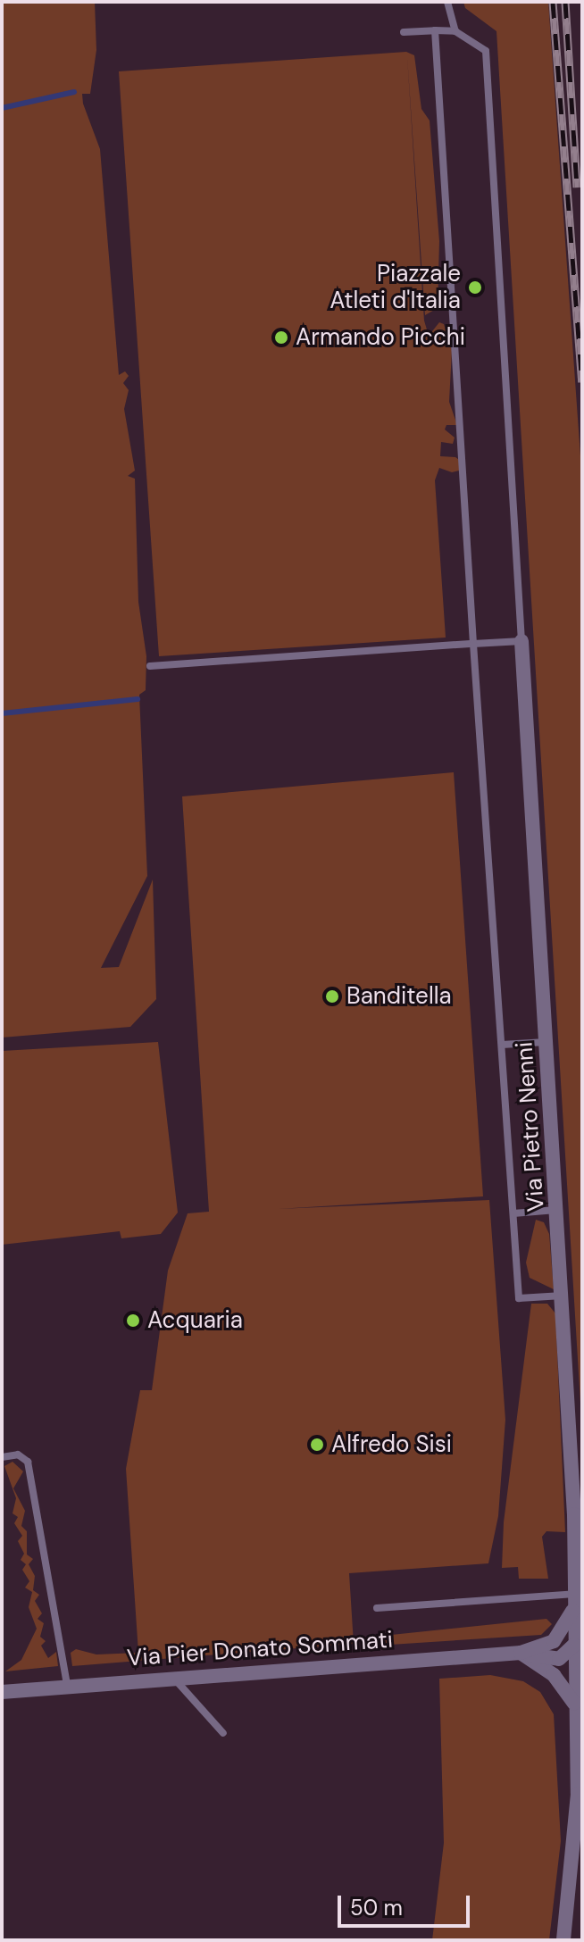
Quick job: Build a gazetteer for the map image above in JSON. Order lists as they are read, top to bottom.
{
  "streets": {
    "street": ["Via Pietro Nenni", "Via Pier Donato Sommati"]
  },
  "crossings": [
    ["Via Pietro Nenni", "Via Pier Donato Sommati"]
  ],
  "places": [
    "Piazzale Atleti d'Italia",
    "Armando Picchi",
    "Banditella",
    "Acquaria",
    "Alfredo Sisi"
  ],
  "scale_bar": "50 m"
}
